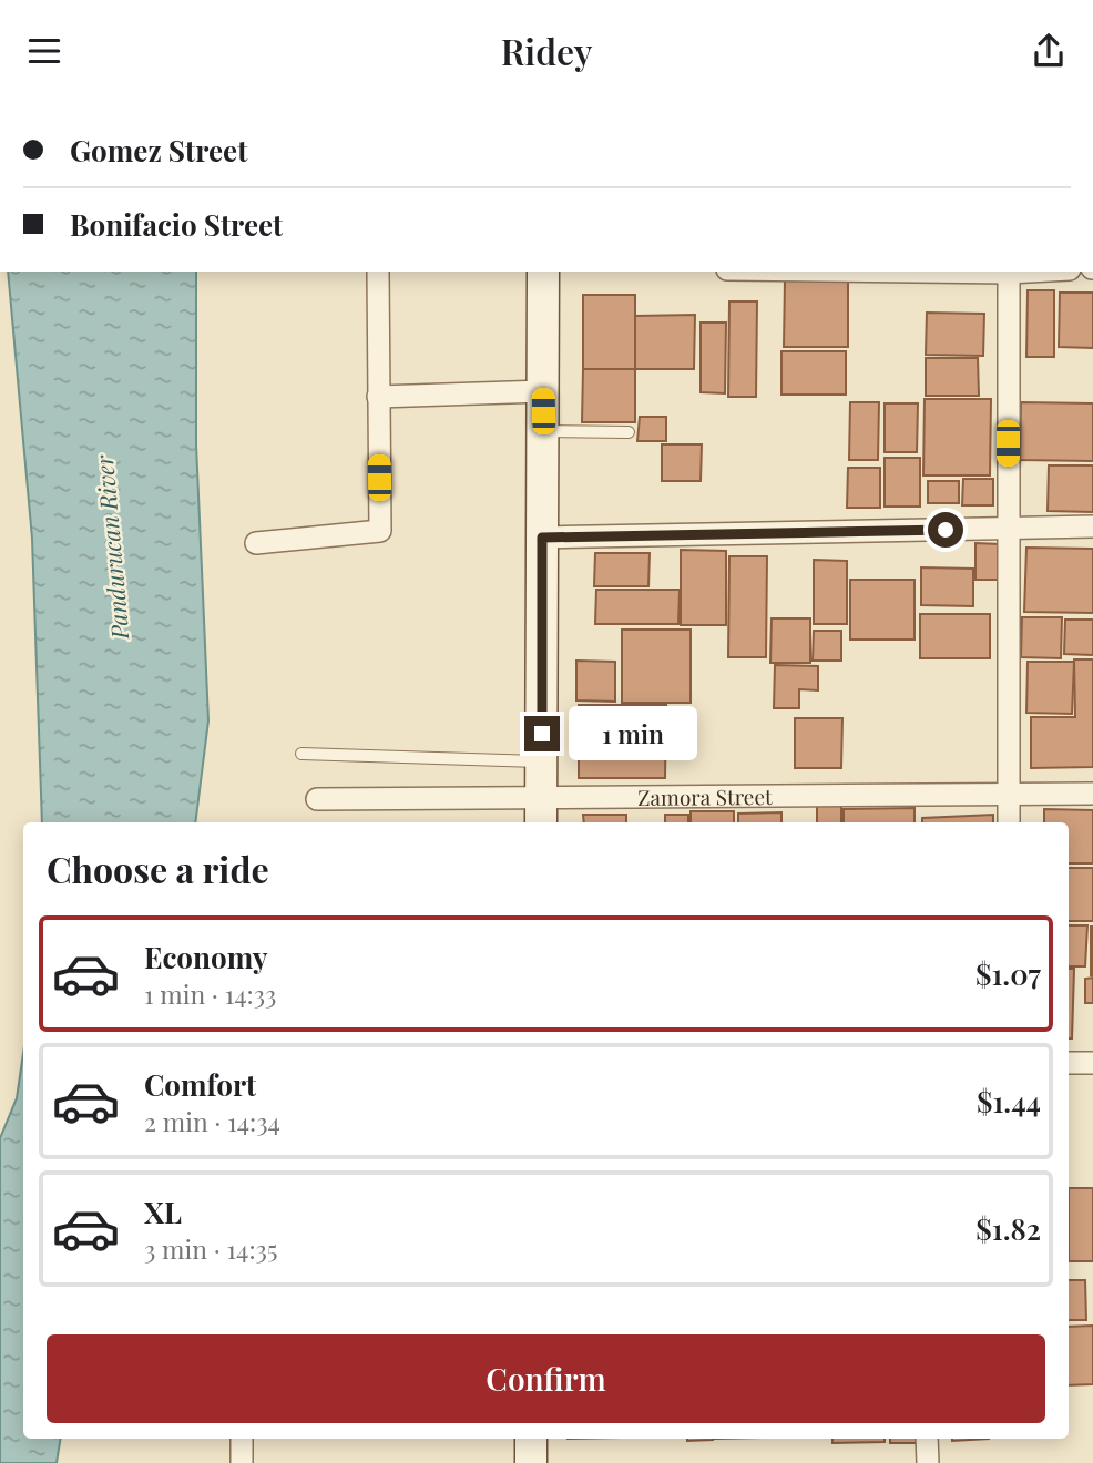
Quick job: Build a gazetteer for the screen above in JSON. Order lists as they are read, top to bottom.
{
  "streets": {
    "street": ["Zamora Street"]
  },
  "water": ["Pandurucan River"],
  "page": {
    "header": "Ridey",
    "banner": ["Gomez Street", "Bonifacio Street"],
    "bubble": "1 min",
    "heading": "Choose a ride",
    "list": [
      {
        "name": "Economy",
        "note": "1 min · 14:33",
        "value": "$1.07"
      },
      {
        "name": "Comfort",
        "note": "2 min · 14:34",
        "value": "$1.44"
      },
      {
        "name": "XL",
        "note": "3 min · 14:35",
        "value": "$1.82"
      }
    ],
    "buttons": "Confirm"
  }
}
